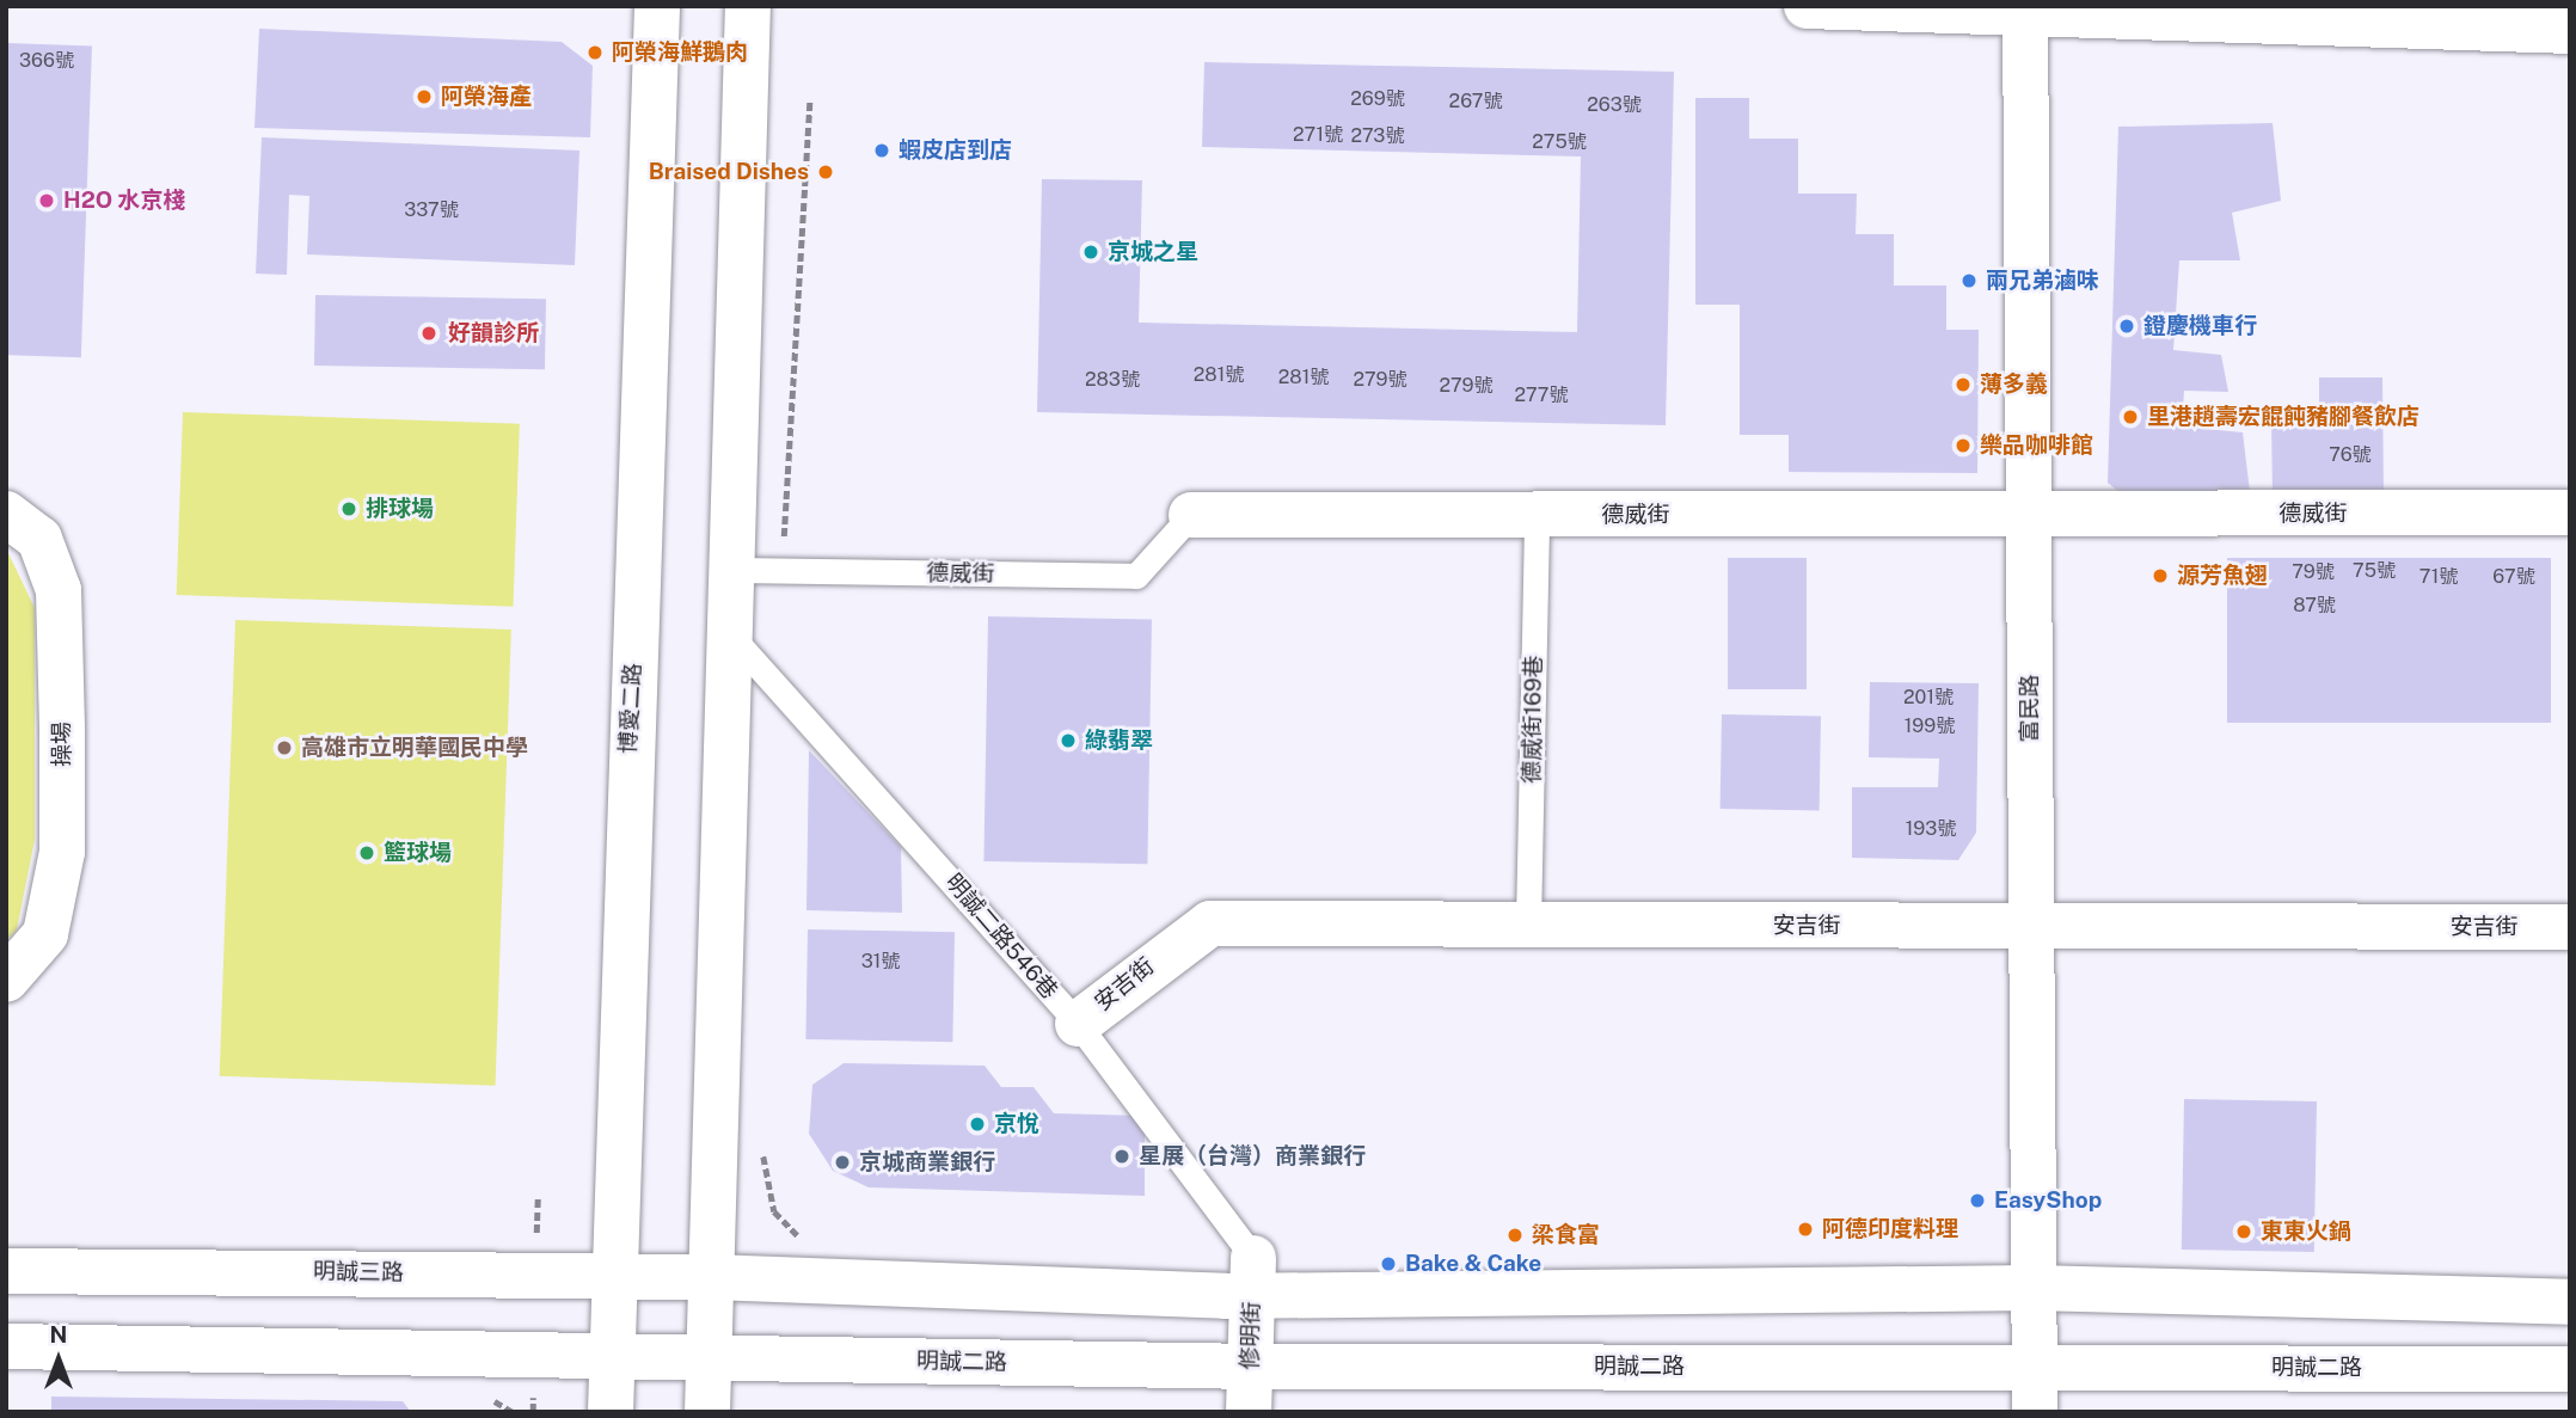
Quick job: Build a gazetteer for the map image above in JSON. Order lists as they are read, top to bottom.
{
  "streets": {
    "street": [
      "德威街",
      "博愛二路",
      "富民路",
      "操場",
      "安吉街",
      "明誠三路",
      "修明街",
      "明誠二路"
    ],
    "lane": ["德威街169巷", "明誠二路546巷"]
  },
  "crossings": [
    ["德威街", "富民路"],
    ["德威街", "德威街169巷"],
    ["博愛二路", "明誠三路"],
    ["富民路", "安吉街"],
    ["富民路", "明誠二路"],
    ["德威街169巷", "安吉街"],
    ["安吉街", "明誠二路546巷"],
    ["明誠二路546巷", "修明街"],
    ["修明街", "明誠二路"]
  ],
  "places": [
    "阿榮海鮮鵝肉",
    "阿榮海產",
    "蝦皮店到店",
    "Braised Dishes",
    "H2O 水京棧",
    "京城之星",
    "兩兄弟滷味",
    "鐙慶機車行",
    "好韻診所",
    "薄多義",
    "里港趙壽宏餛飩豬腳餐飲店",
    "樂品咖啡館",
    "排球場",
    "源芳魚翅",
    "綠翡翠",
    "高雄市立明華國民中學",
    "籃球場",
    "京悅",
    "星展（台灣）商業銀行",
    "京城商業銀行",
    "EasyShop",
    "阿德印度料理",
    "東東火鍋",
    "梁食富",
    "Bake & Cake"
  ],
  "house_numbers": [
    "366號",
    "269號",
    "267號",
    "263號",
    "271號",
    "273號",
    "275號",
    "337號",
    "281號",
    "281號",
    "283號",
    "279號",
    "279號",
    "277號",
    "76號",
    "75號",
    "79號",
    "71號",
    "67號",
    "87號",
    "201號",
    "199號",
    "193號",
    "31號"
  ],
  "north": "top"
}
